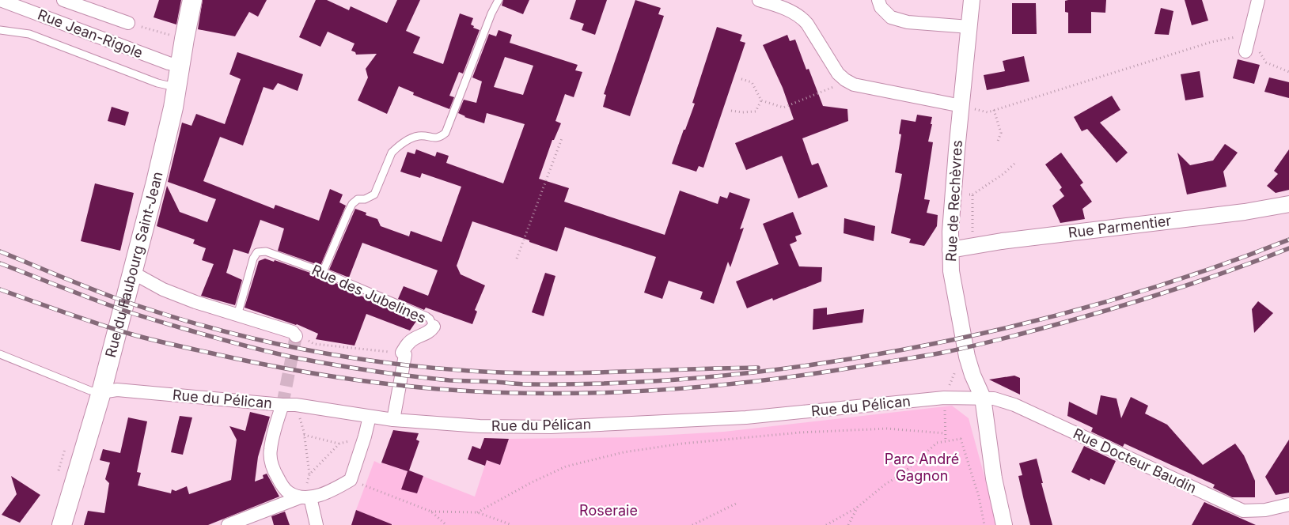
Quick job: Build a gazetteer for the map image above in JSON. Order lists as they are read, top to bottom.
{
  "streets": {
    "main road": ["Rue du Faubourg Saint-Jean"],
    "street": [
      "Rue Jean-Rigole",
      "Rue de Rechèvres",
      "Rue Parmentier",
      "Rue des Jubelines",
      "Rue du Pélican",
      "Rue Docteur Baudin"
    ]
  },
  "crossings": [
    ["Rue Jean-Rigole", "Rue du Faubourg Saint-Jean"],
    ["Rue de Rechèvres", "Rue Parmentier"],
    ["Rue de Rechèvres", "Rue du Pélican"],
    ["Rue de Rechèvres", "Rue Docteur Baudin"],
    ["Rue du Faubourg Saint-Jean", "Rue du Pélican"],
    ["Rue du Pélican", "Rue Docteur Baudin"]
  ],
  "parks": ["Parc André Gagnon", "Roseraie"]
}
